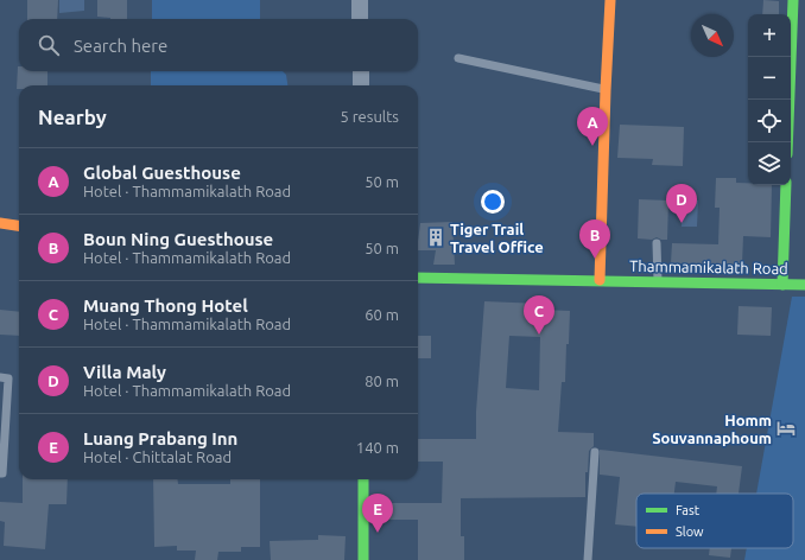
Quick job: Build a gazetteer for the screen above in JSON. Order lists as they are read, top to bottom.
{
  "streets": {
    "street": ["Thammamikalath Road"]
  },
  "places": {
    "building": ["Tiger Trail Travel Office"],
    "hotel": ["Homm Souvannaphoum"]
  },
  "legend": ["Fast", "Slow"],
  "north": "bottom right",
  "page": {
    "map_buttons": ["+", "−"],
    "search": "Search here",
    "heading": ["Nearby", "5 results"],
    "pins": [
      "A",
      "D",
      "B",
      "C",
      "E"
    ],
    "list": [
      {
        "mark": "A",
        "name": "Global Guesthouse",
        "note": "Hotel · Thammamikalath Road",
        "value": "50 m"
      },
      {
        "mark": "B",
        "name": "Boun Ning Guesthouse",
        "note": "Hotel · Thammamikalath Road",
        "value": "50 m"
      },
      {
        "mark": "C",
        "name": "Muang Thong Hotel",
        "note": "Hotel · Thammamikalath Road",
        "value": "60 m"
      },
      {
        "mark": "D",
        "name": "Villa Maly",
        "note": "Hotel · Thammamikalath Road",
        "value": "80 m"
      },
      {
        "mark": "E",
        "name": "Luang Prabang Inn",
        "note": "Hotel · Chittalat Road",
        "value": "140 m"
      }
    ]
  }
}
